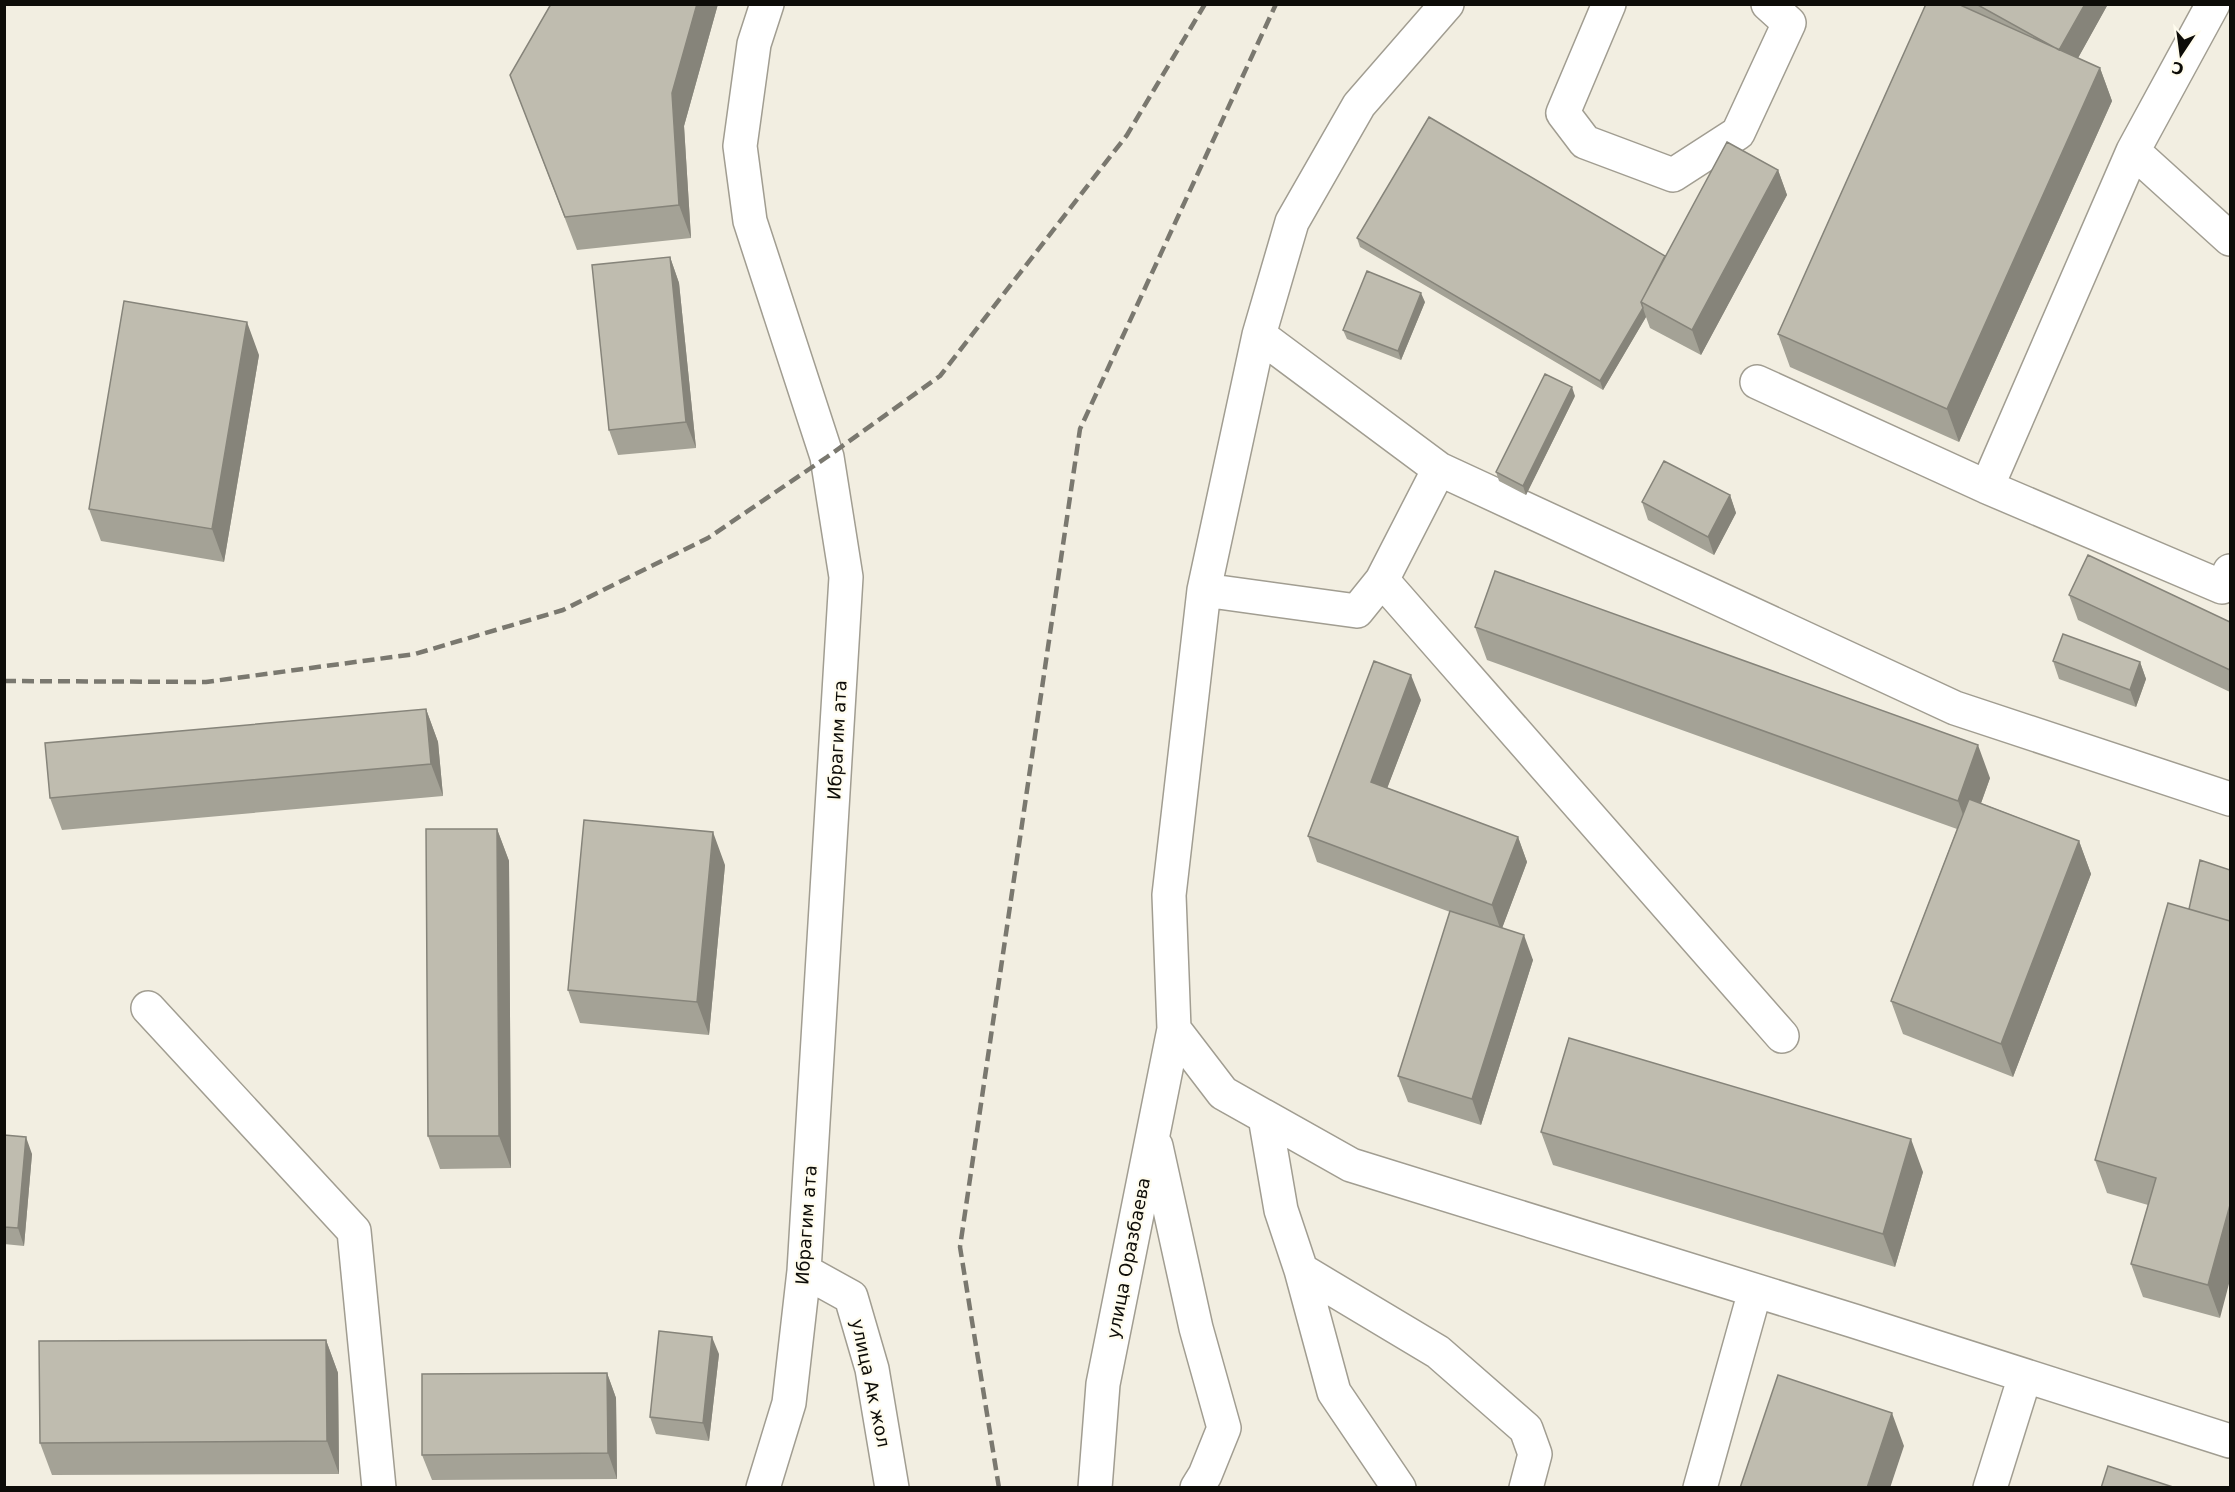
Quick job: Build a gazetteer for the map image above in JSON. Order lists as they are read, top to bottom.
{
  "streets": {
    "street": ["Ибрагим ата", "улица Оразбаева", "улица Ак жол"]
  },
  "crossings": [
    ["Ибрагим ата", "улица Ак жол"]
  ],
  "north": "bottom"
}
